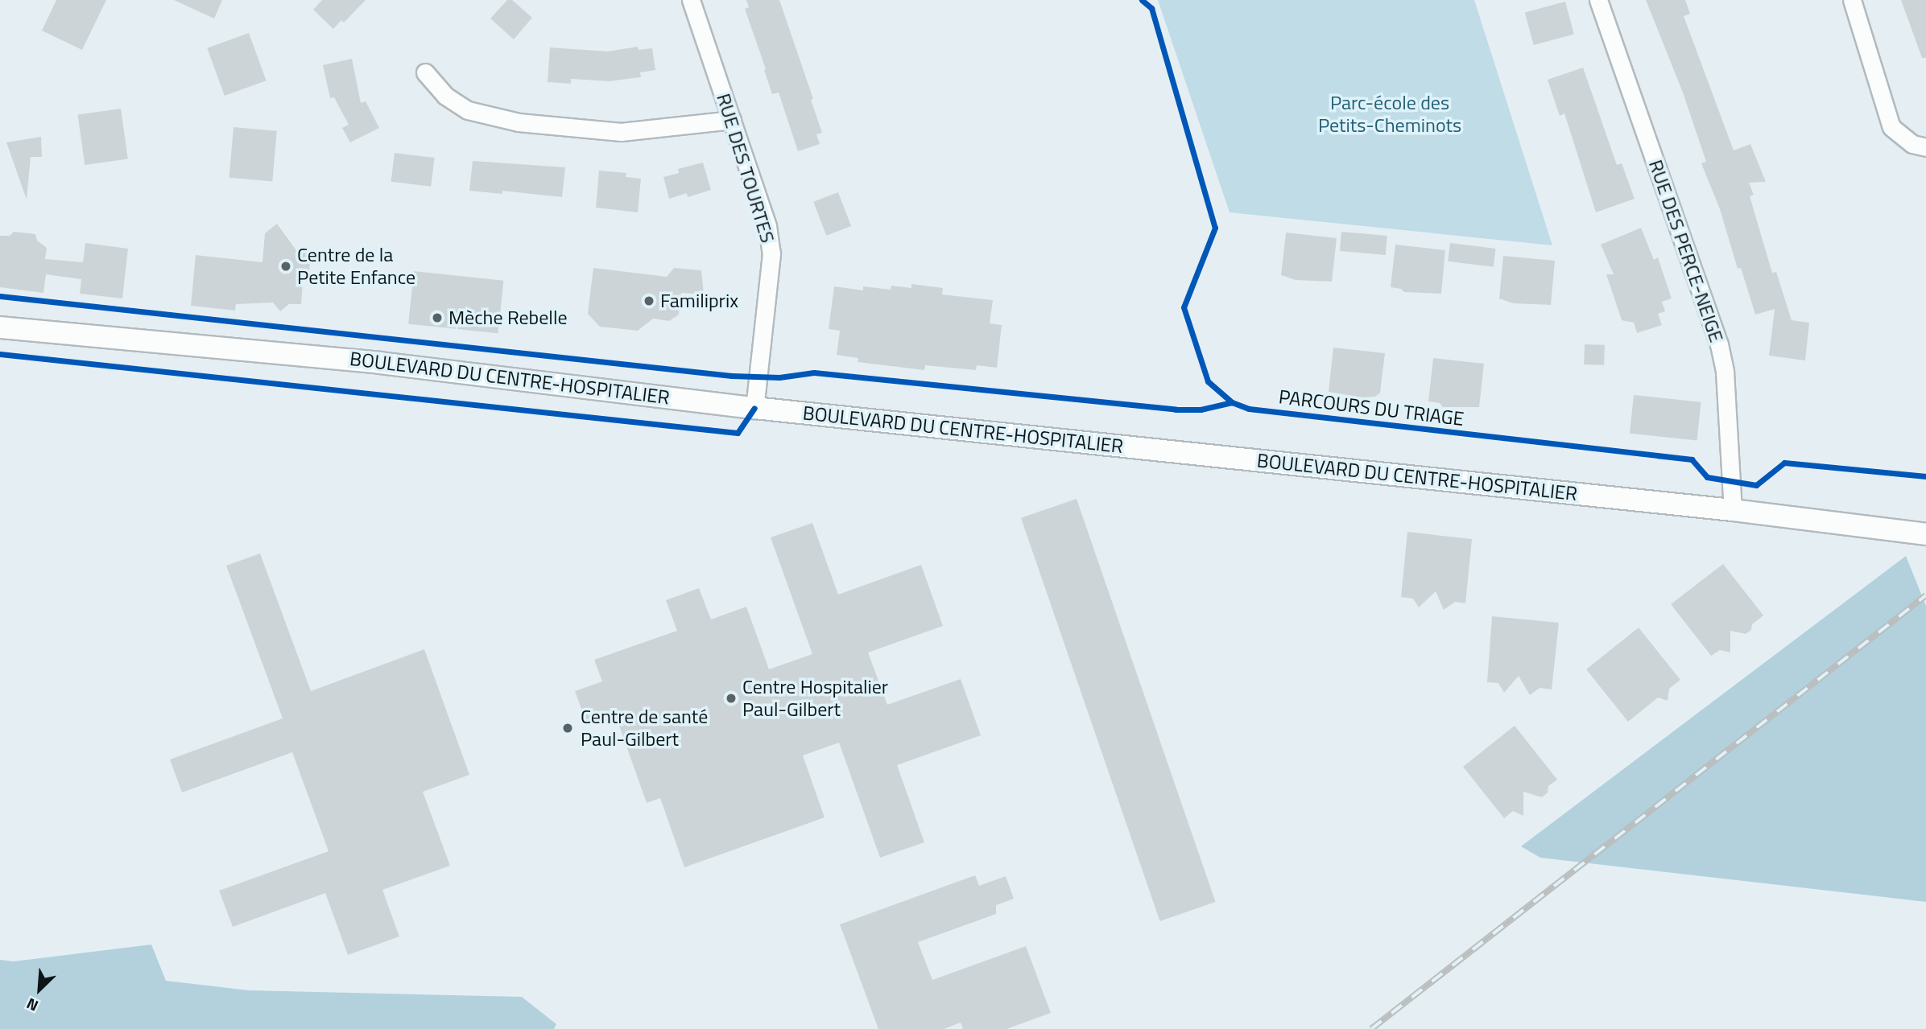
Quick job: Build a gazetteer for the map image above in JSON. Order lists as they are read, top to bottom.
{
  "streets": {
    "street": ["RUE DES TOURTES", "RUE DES PERCE-NEIGE", "BOULEVARD DU CENTRE-HOSPITALIER"],
    "cycle path": ["PARCOURS DU TRIAGE"]
  },
  "crossings": [
    ["RUE DES TOURTES", "BOULEVARD DU CENTRE-HOSPITALIER"],
    ["RUE DES PERCE-NEIGE", "BOULEVARD DU CENTRE-HOSPITALIER"]
  ],
  "parks": ["Parc-école des Petits-Cheminots"],
  "places": [
    "Centre de la Petite Enfance",
    "Familiprix",
    "Mèche Rebelle",
    "Centre Hospitalier Paul-Gilbert",
    "Centre de santé Paul-Gilbert"
  ],
  "north": "bottom left"
}
